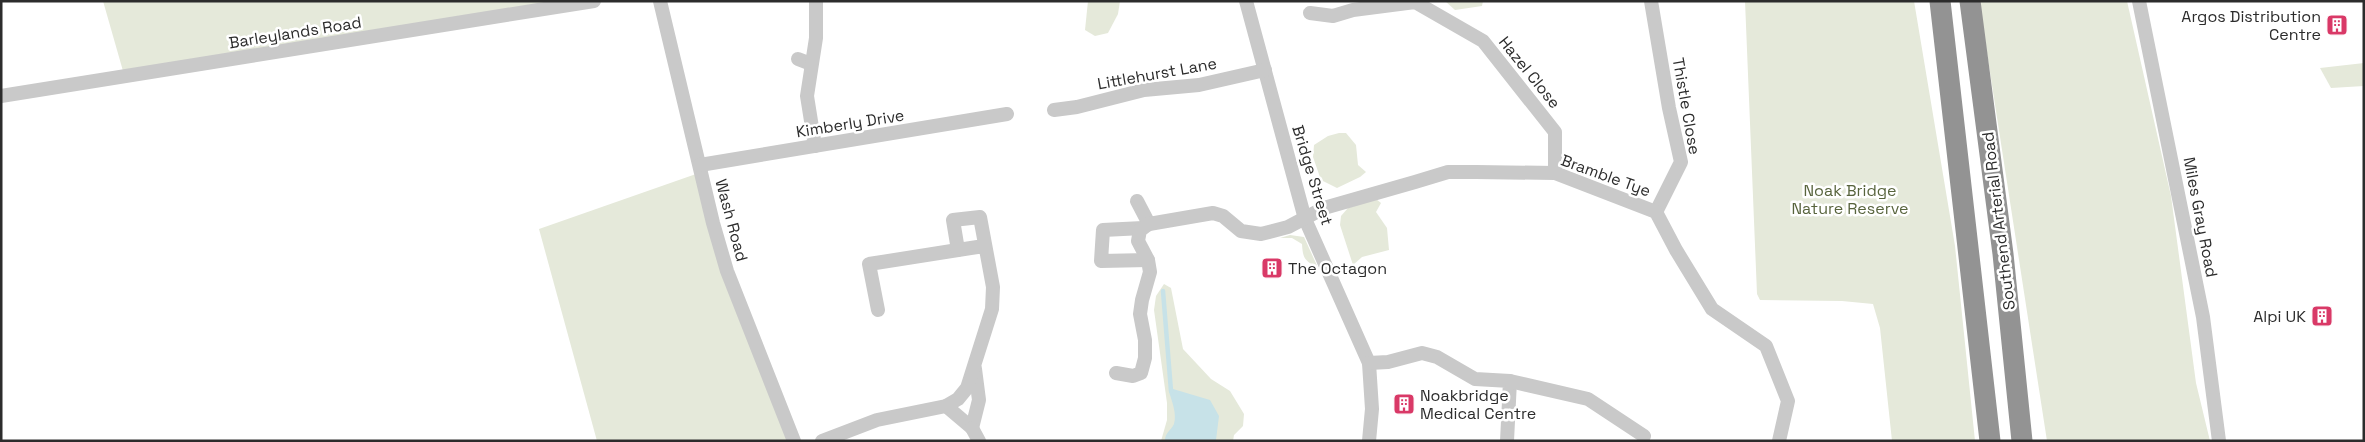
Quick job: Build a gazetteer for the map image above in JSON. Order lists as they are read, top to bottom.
{
  "streets": {
    "highway": ["Southend Arterial Road"],
    "street": [
      "Barleylands Road",
      "Hazel Close",
      "Littlehurst Lane",
      "Thistle Close",
      "Kimberly Drive",
      "Bridge Street",
      "Bramble Tye",
      "Miles Gray Road",
      "Wash Road"
    ]
  },
  "crossings": [
    ["Hazel Close", "Bramble Tye"],
    ["Littlehurst Lane", "Bridge Street"],
    ["Thistle Close", "Bramble Tye"],
    ["Kimberly Drive", "Wash Road"],
    ["Bridge Street", "Bramble Tye"]
  ],
  "parks": ["Noak Bridge Nature Reserve"],
  "places": {
    "building": [
      "Argos Distribution Centre",
      "The Octagon",
      "Alpi UK",
      "Noakbridge Medical Centre"
    ]
  }
}
